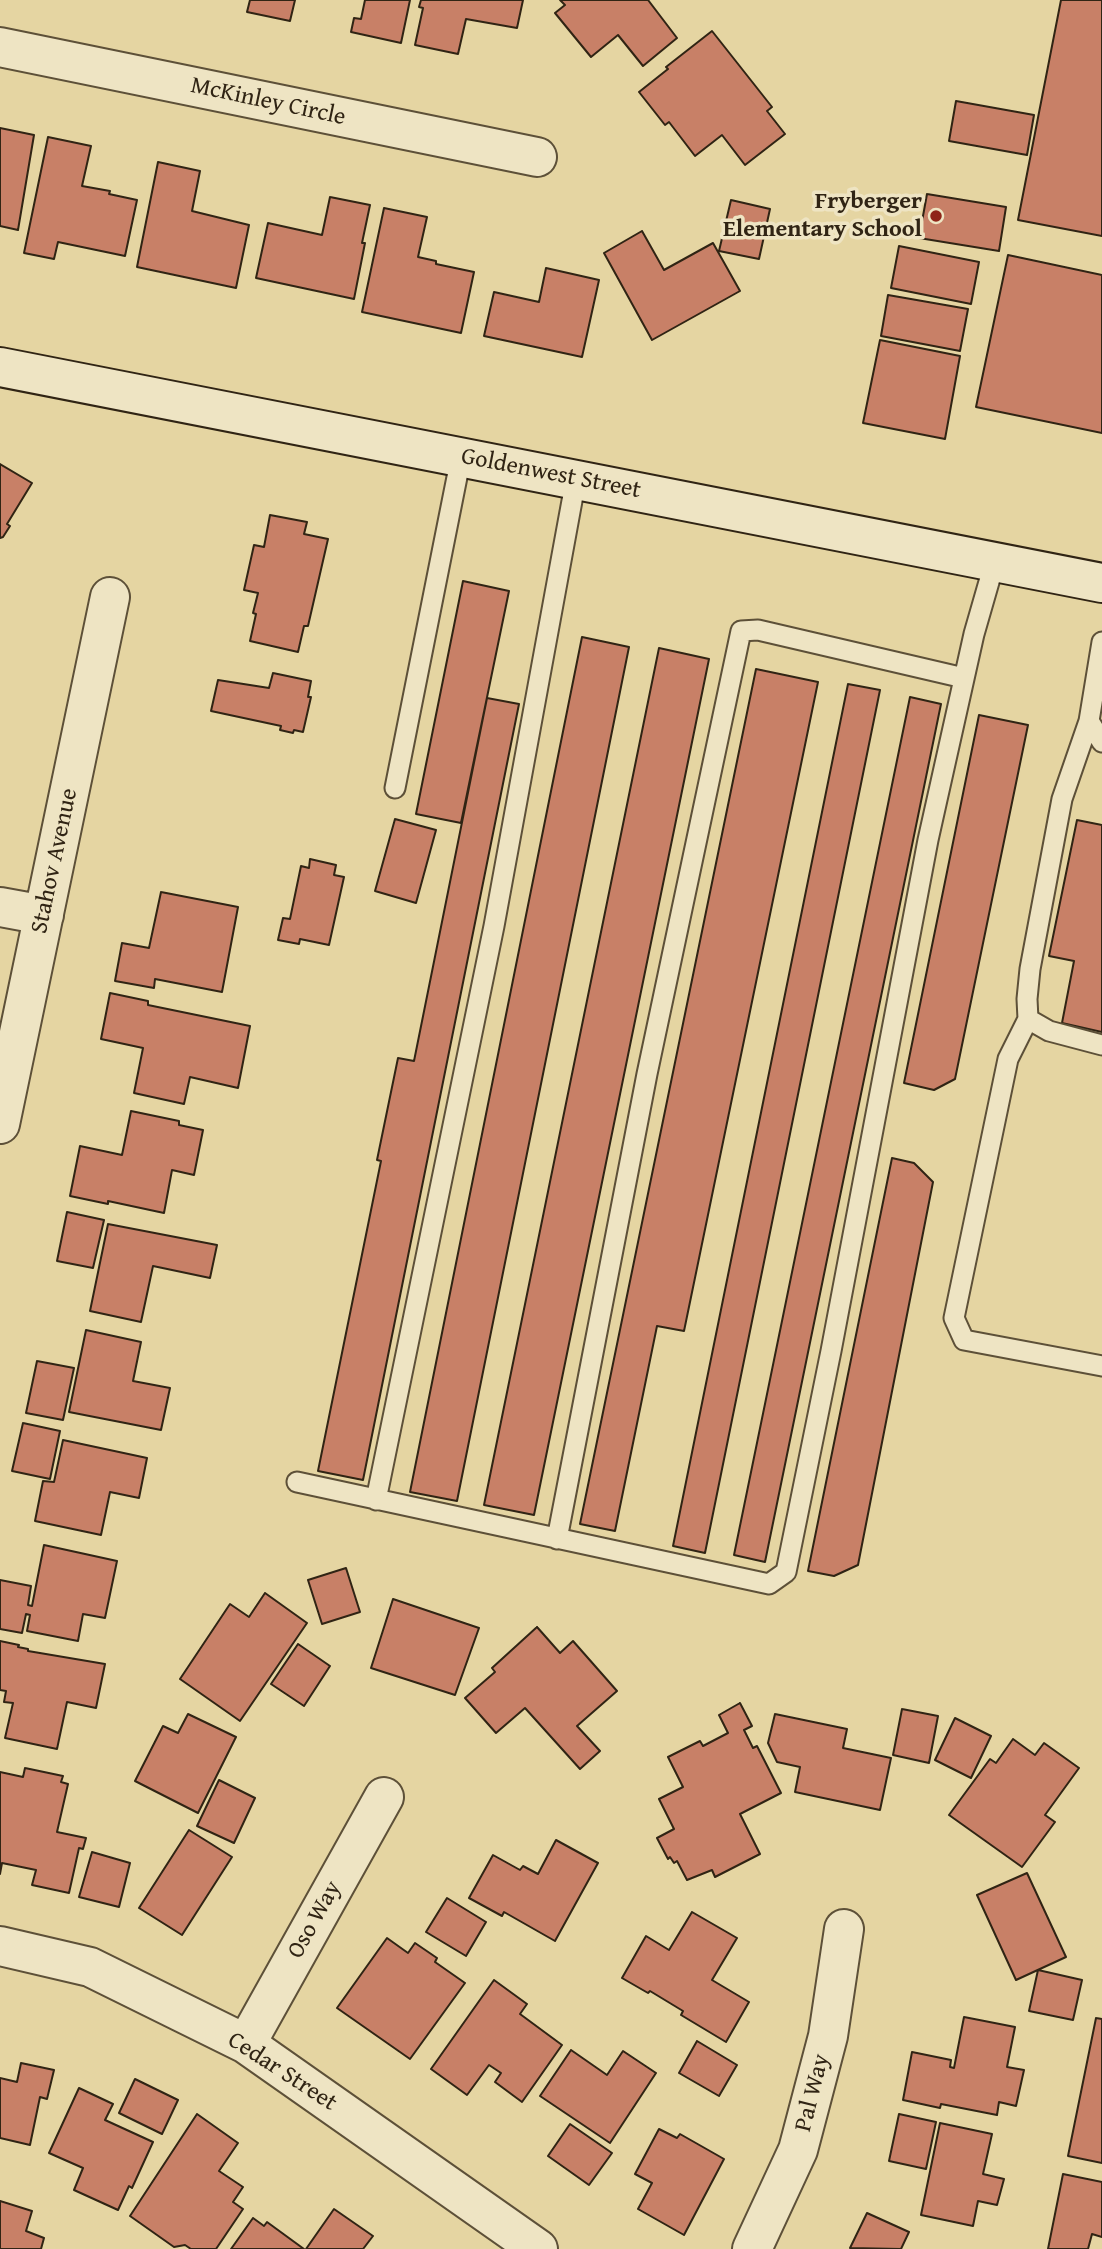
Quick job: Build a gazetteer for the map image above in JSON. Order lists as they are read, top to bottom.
{
  "streets": {
    "street": [
      "McKinley Circle",
      "Goldenwest Street",
      "Stahov Avenue",
      "Oso Way",
      "Cedar Street",
      "Pal Way"
    ]
  },
  "crossings": [
    ["Oso Way", "Cedar Street"]
  ],
  "places": ["Fryberger Elementary School"]
}
